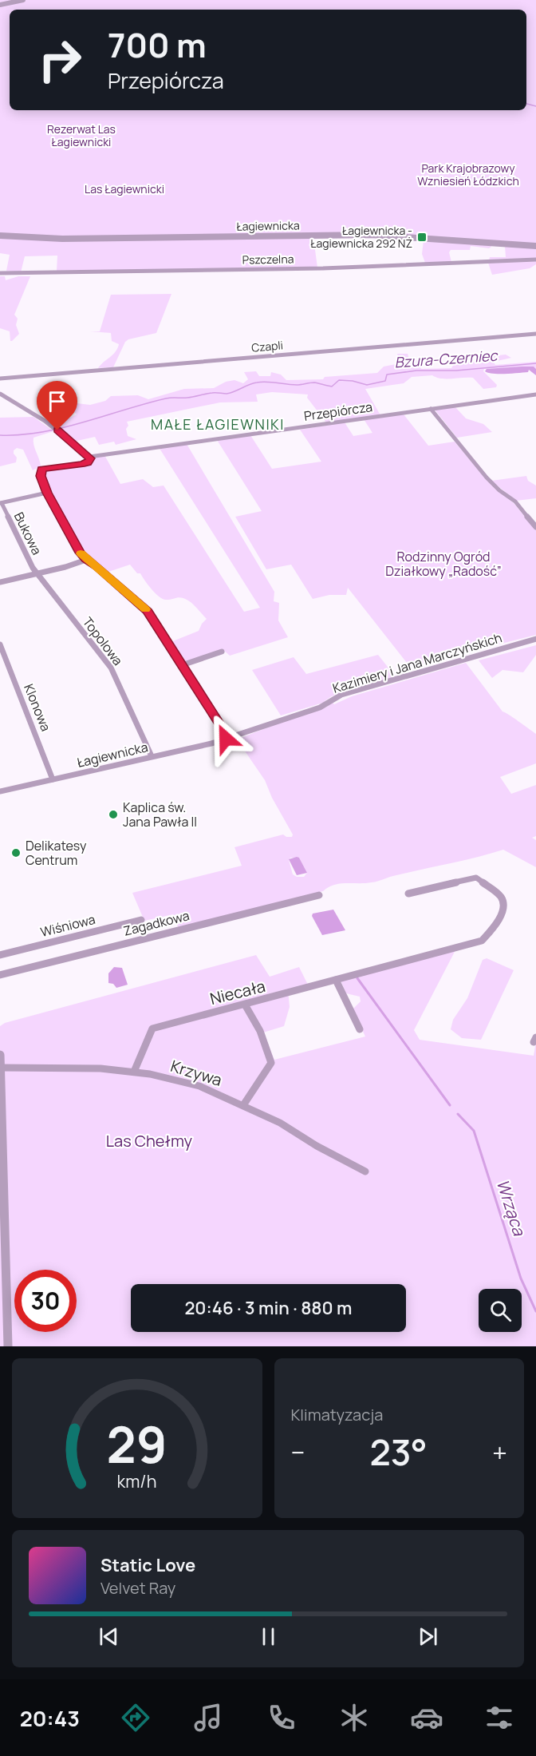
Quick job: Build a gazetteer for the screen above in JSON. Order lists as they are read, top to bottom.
{
  "streets": {
    "street": [
      "Łagiewnicka",
      "Pszczelna",
      "Czapli",
      "Przepiórcza",
      "Bukowa",
      "Topolowa",
      "Kazimiery i Jana Marczyńskich",
      "Klonowa",
      "Zagadkowa",
      "Wiśniowa",
      "Niecała",
      "Krzywa"
    ]
  },
  "crossings": [
    ["Łagiewnicka", "Topolowa"],
    ["Łagiewnicka", "Kazimiery i Jana Marczyńskich"],
    ["Łagiewnicka", "Klonowa"],
    ["Bukowa", "Topolowa"],
    ["Niecała", "Krzywa"]
  ],
  "districts": ["MAŁE ŁAGIEWNIKI"],
  "water": ["Bzura-Czerniec", "Wrząca"],
  "parks": [
    "Rezerwat Las Łagiewnicki",
    "Park Krajobrazowy Wzniesień Łódzkich",
    "Las Łagiewnicki",
    "Rodzinny Ogród Działkowy „Radość”",
    "Las Chełmy"
  ],
  "places": {
    "transit": ["Łagiewnicka - Łagiewnicka 292 NŻ"],
    "other": ["Kaplica św. Jana Pawła II", "Delikatesy Centrum"]
  },
  "page": {
    "turn": ["700 m", "Przepiórcza"],
    "limit": "30",
    "trip": "20:46 · 3 min · 880 m",
    "tile": "Klimatyzacja",
    "heat": ["−", "23°", "+"],
    "song": ["Static Love", "Velvet Ray"],
    "tabs": "20:43",
    "gauge": ["29", "km/h"]
  }
}
